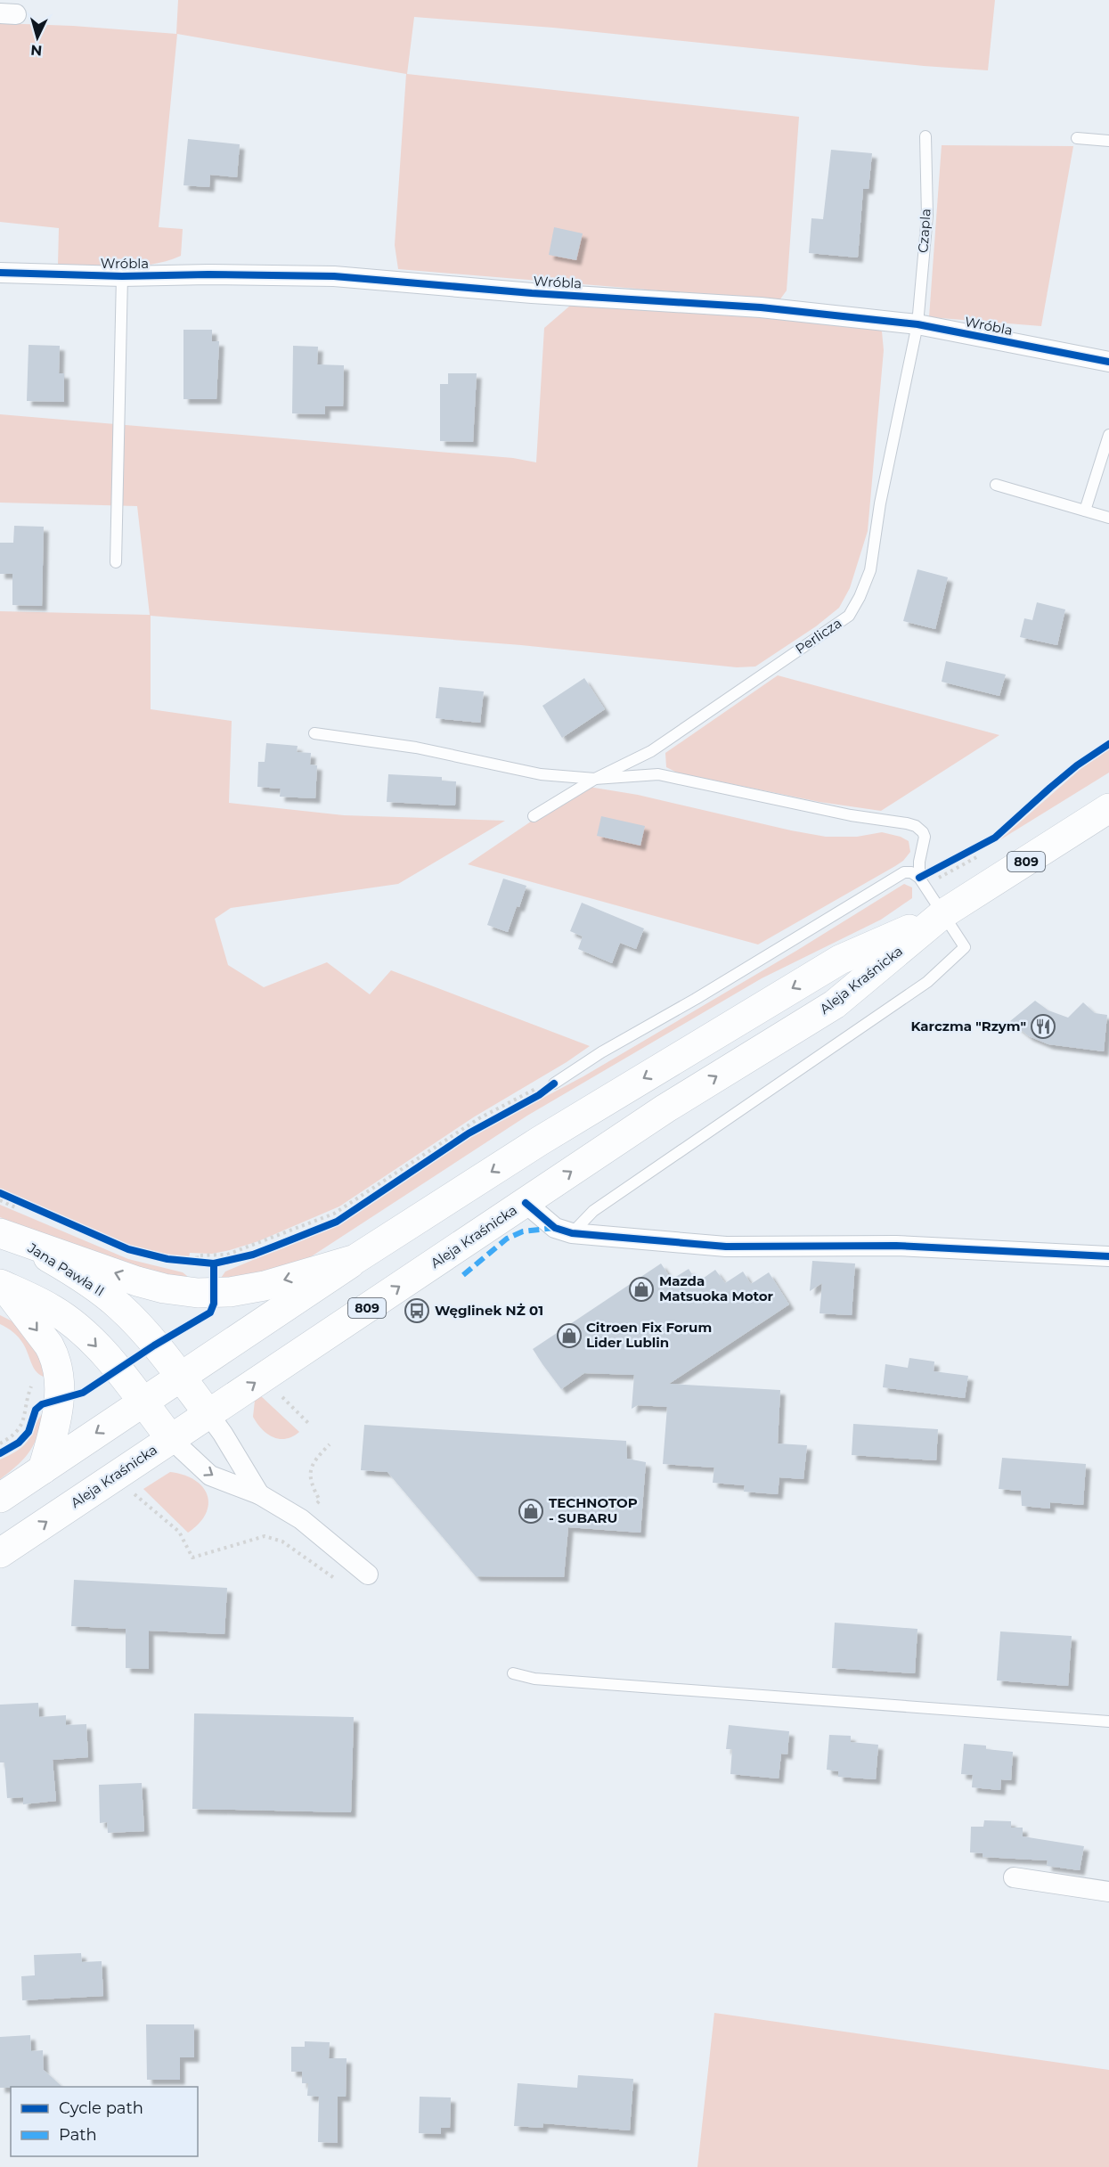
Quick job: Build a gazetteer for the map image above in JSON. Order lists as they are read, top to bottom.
{
  "streets": {
    "main road": ["809", "Aleja Kraśnicka", "Jana Pawła II"],
    "street": ["Wróbla"],
    "lane": ["Czapla", "Perlicza"]
  },
  "crossings": [
    ["Czapla", "Wróbla"],
    ["Czapla", "Perlicza"],
    ["Wróbla", "Perlicza"],
    ["Aleja Kraśnicka", "Jana Pawła II"]
  ],
  "places": {
    "restaurant": ["Karczma \"Rzym\""],
    "shop": ["Mazda Matsuoka Motor", "Citroen Fix Forum Lider Lublin", "TECHNOTOP - SUBARU"],
    "bus stop": ["Węglinek NŻ 01"]
  },
  "legend": ["Cycle path", "Path"],
  "north": "bottom"
}
